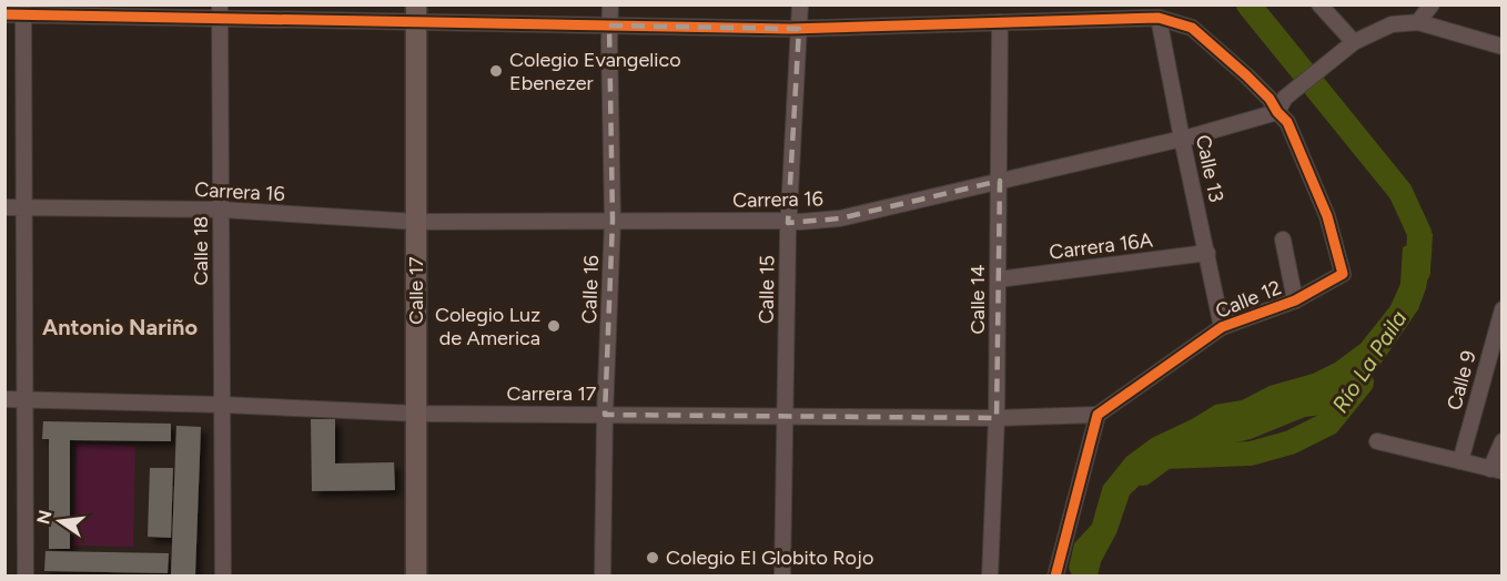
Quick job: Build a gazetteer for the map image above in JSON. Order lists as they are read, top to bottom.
{
  "streets": {
    "main road": ["Calle 17"],
    "street": [
      "Calle 13",
      "Carrera 16",
      "Carrera 16A",
      "Calle 18",
      "Calle 16",
      "Calle 15",
      "Calle 14",
      "Calle 12",
      "Calle 9",
      "Carrera 17"
    ]
  },
  "crossings": [
    ["Calle 13", "Carrera 16"],
    ["Calle 13", "Carrera 16A"],
    ["Calle 13", "Calle 12"],
    ["Carrera 16", "Calle 18"],
    ["Carrera 16", "Calle 16"],
    ["Carrera 16", "Calle 15"],
    ["Carrera 16", "Calle 17"],
    ["Carrera 16", "Calle 14"],
    ["Carrera 16", "Calle 12"],
    ["Carrera 16A", "Calle 14"],
    ["Calle 18", "Carrera 17"],
    ["Calle 16", "Carrera 17"],
    ["Calle 15", "Carrera 17"],
    ["Calle 17", "Carrera 17"],
    ["Calle 14", "Carrera 17"],
    ["Calle 12", "Carrera 17"]
  ],
  "districts": ["Antonio Nariño"],
  "water": ["Río La Paila"],
  "places": ["Colegio Evangelico Ebenezer", "Colegio Luz de America", "Colegio El Globito Rojo"],
  "north": "left"
}
